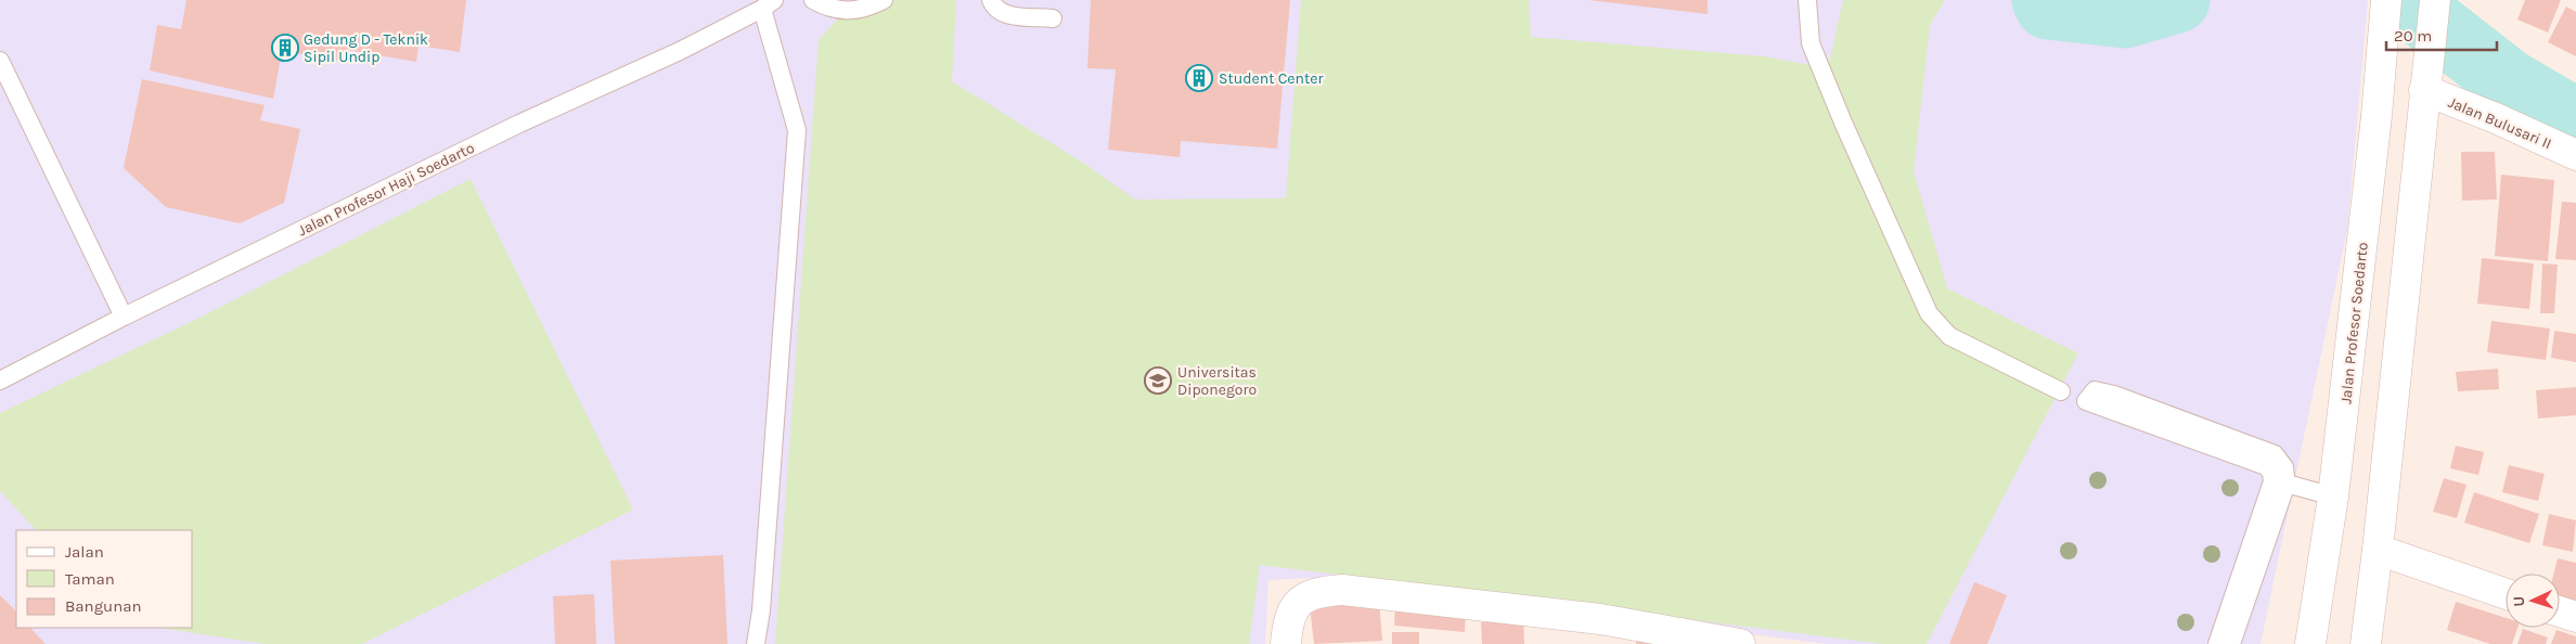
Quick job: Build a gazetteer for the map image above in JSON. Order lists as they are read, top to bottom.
{
  "streets": {
    "street": ["Jalan Bulusari II", "Jalan Profesor Soedarto"],
    "lane": ["Jalan Profesor Haji Soedarto"]
  },
  "places": {
    "building": ["Gedung D - Teknik Sipil Undip", "Student Center"],
    "school or university": ["Universitas Diponegoro"]
  },
  "legend": ["Jalan", "Taman", "Bangunan"],
  "scale_bar": "20 m",
  "north": "left"
}
